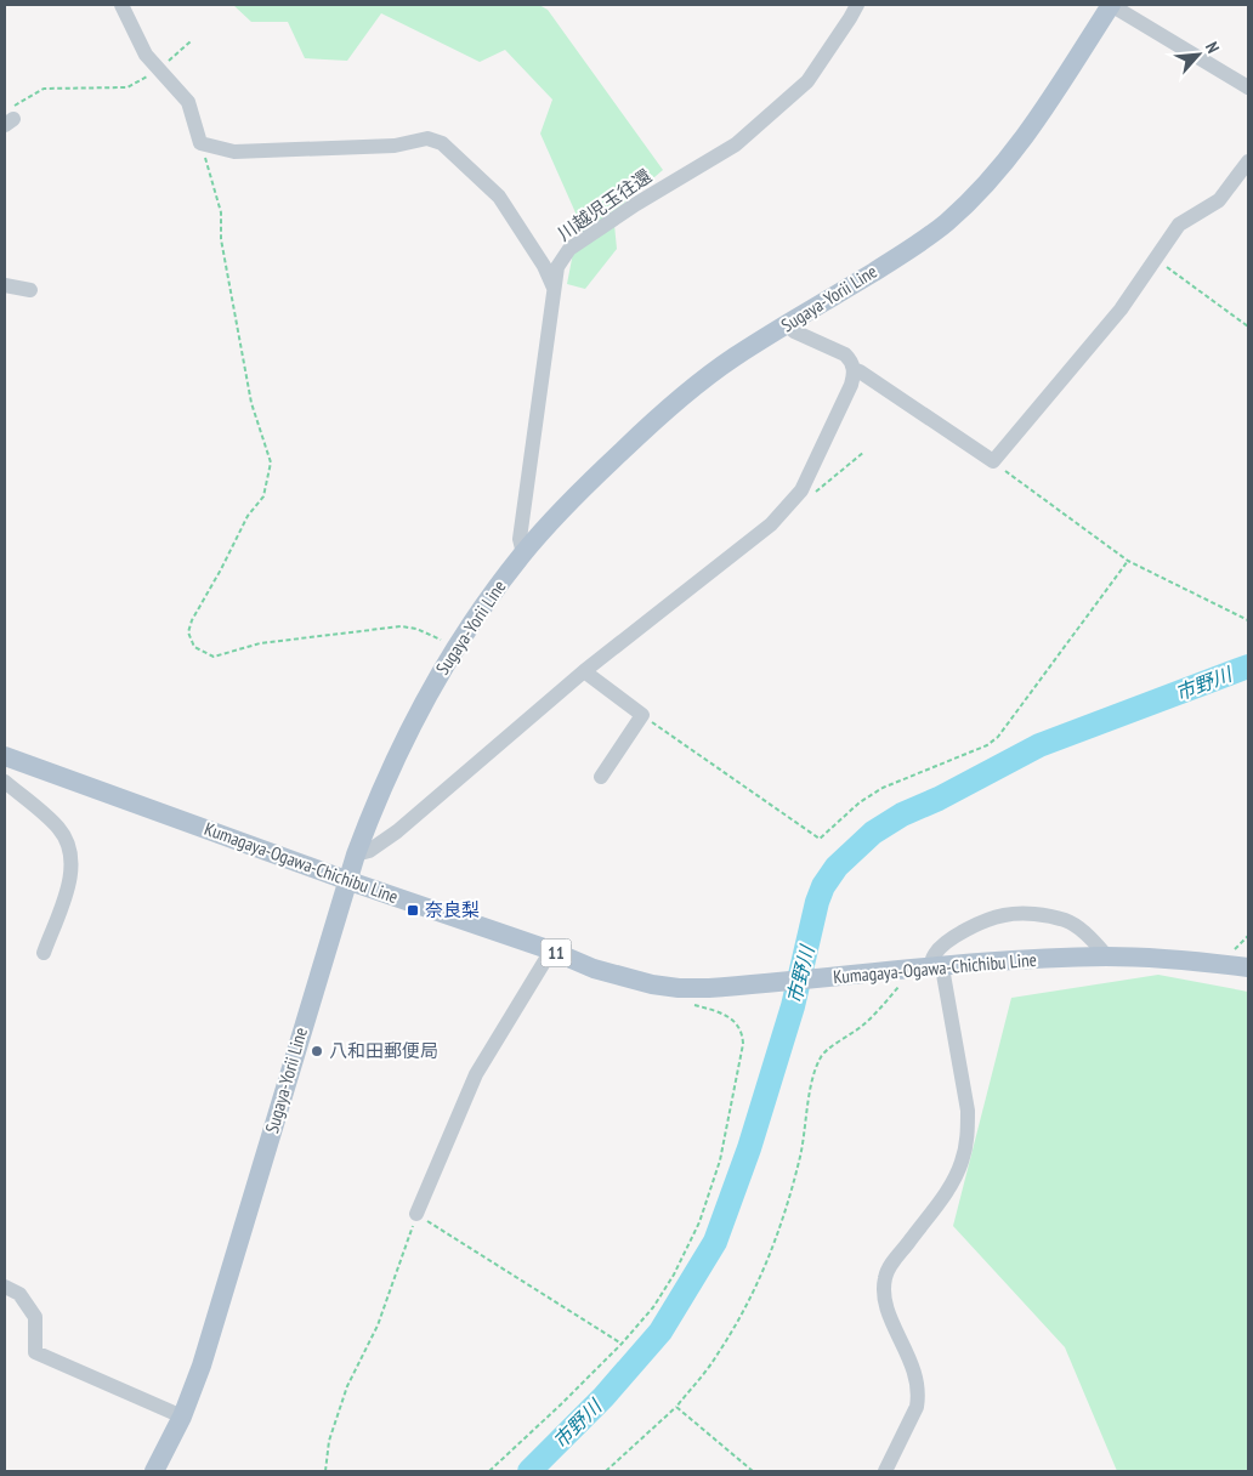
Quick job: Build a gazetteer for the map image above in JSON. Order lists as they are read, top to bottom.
{
  "streets": {
    "main road": ["Sugaya-Yorii Line", "Kumagaya-Ogawa-Chichibu Line", "11"],
    "street": ["川越児玉往還"]
  },
  "crossings": [
    ["川越児玉往還", "Sugaya-Yorii Line"],
    ["Sugaya-Yorii Line", "Kumagaya-Ogawa-Chichibu Line"]
  ],
  "water": ["市野川"],
  "places": {
    "transit": ["奈良梨"],
    "other": ["八和田郵便局"]
  },
  "north": "top right"
}
